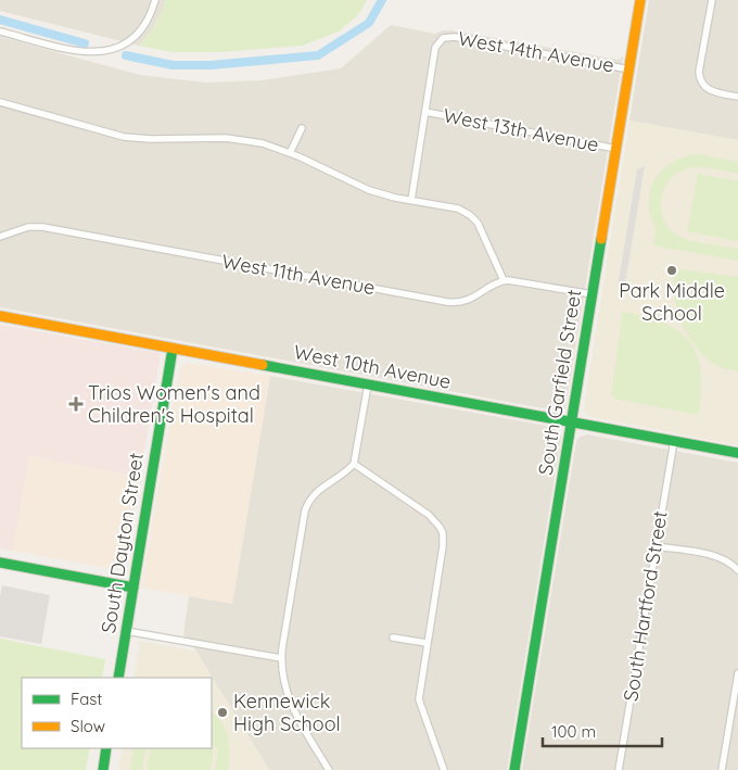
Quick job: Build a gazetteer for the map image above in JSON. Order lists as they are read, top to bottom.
{
  "streets": {
    "street": [
      "West 14th Avenue",
      "West 13th Avenue",
      "West 11th Avenue",
      "West 10th Avenue",
      "South Garfield Street",
      "South Dayton Street",
      "South Hartford Street"
    ]
  },
  "crossings": [
    ["West 14th Avenue", "West 13th Avenue"],
    ["West 14th Avenue", "South Garfield Street"],
    ["West 13th Avenue", "South Garfield Street"],
    ["West 10th Avenue", "South Garfield Street"],
    ["West 10th Avenue", "South Dayton Street"],
    ["West 10th Avenue", "South Hartford Street"]
  ],
  "places": {
    "other": ["Park Middle School", "Kennewick High School"],
    "health": ["Trios Women's and Children's Hospital"]
  },
  "legend": ["Fast", "Slow"],
  "scale_bar": "100 m"
}
